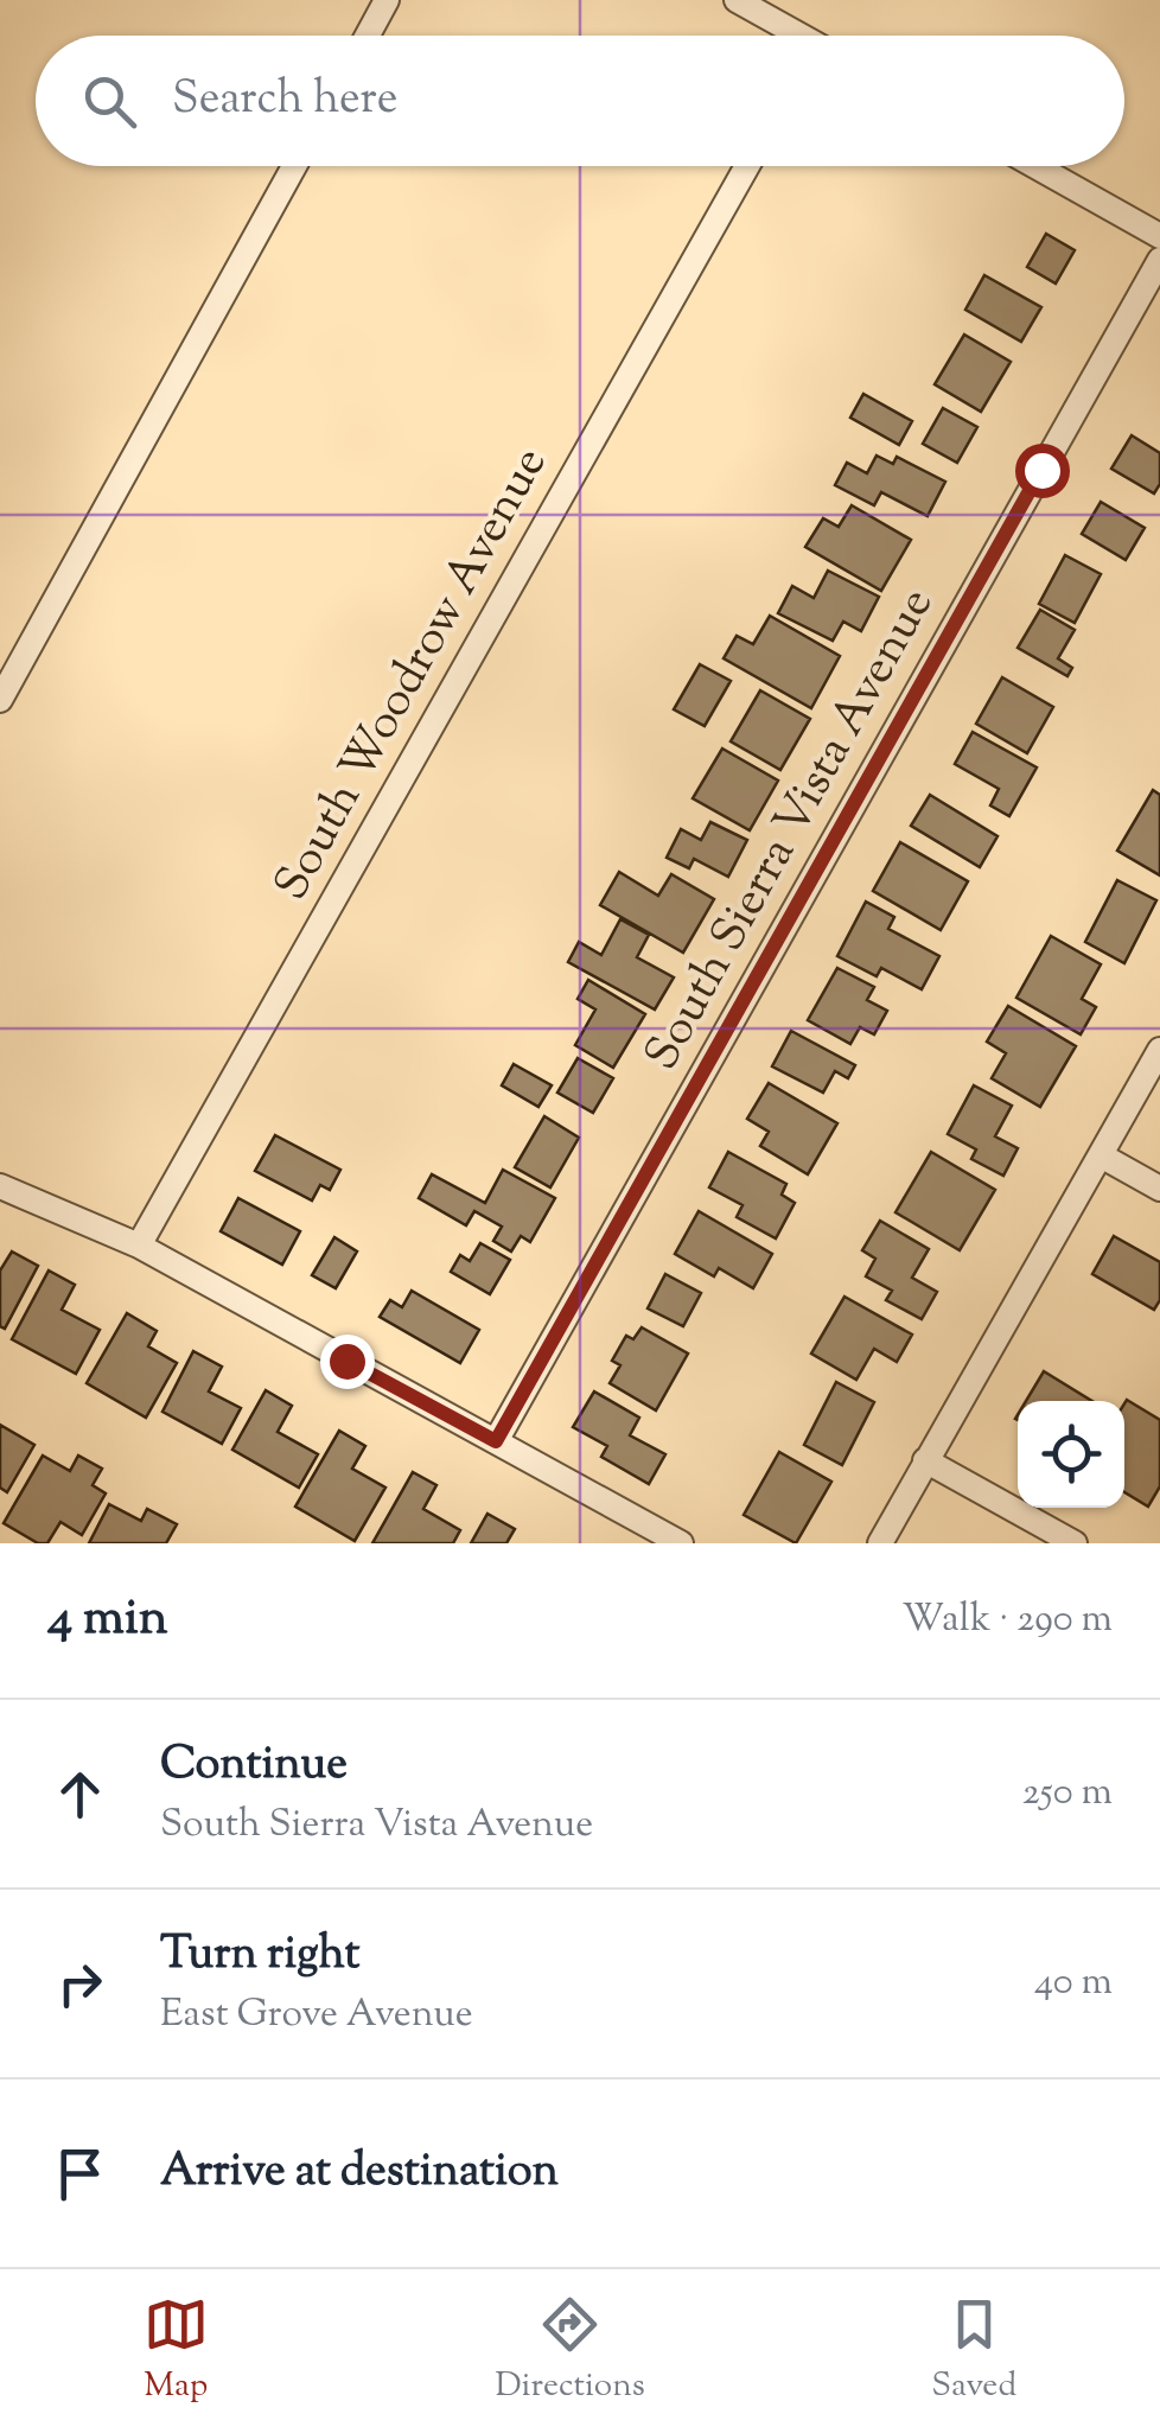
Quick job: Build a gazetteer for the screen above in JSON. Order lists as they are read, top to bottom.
{
  "streets": {
    "street": ["South Woodrow Avenue", "South Sierra Vista Avenue"]
  },
  "page": {
    "search": "Search here",
    "heading": ["4 min", "Walk · 290 m"],
    "list": [
      ["Continue", "South Sierra Vista Avenue", "250 m"],
      ["Turn right", "East Grove Avenue", "40 m"],
      "Arrive at destination"
    ],
    "nav": ["Map", "Directions", "Saved"]
  }
}
